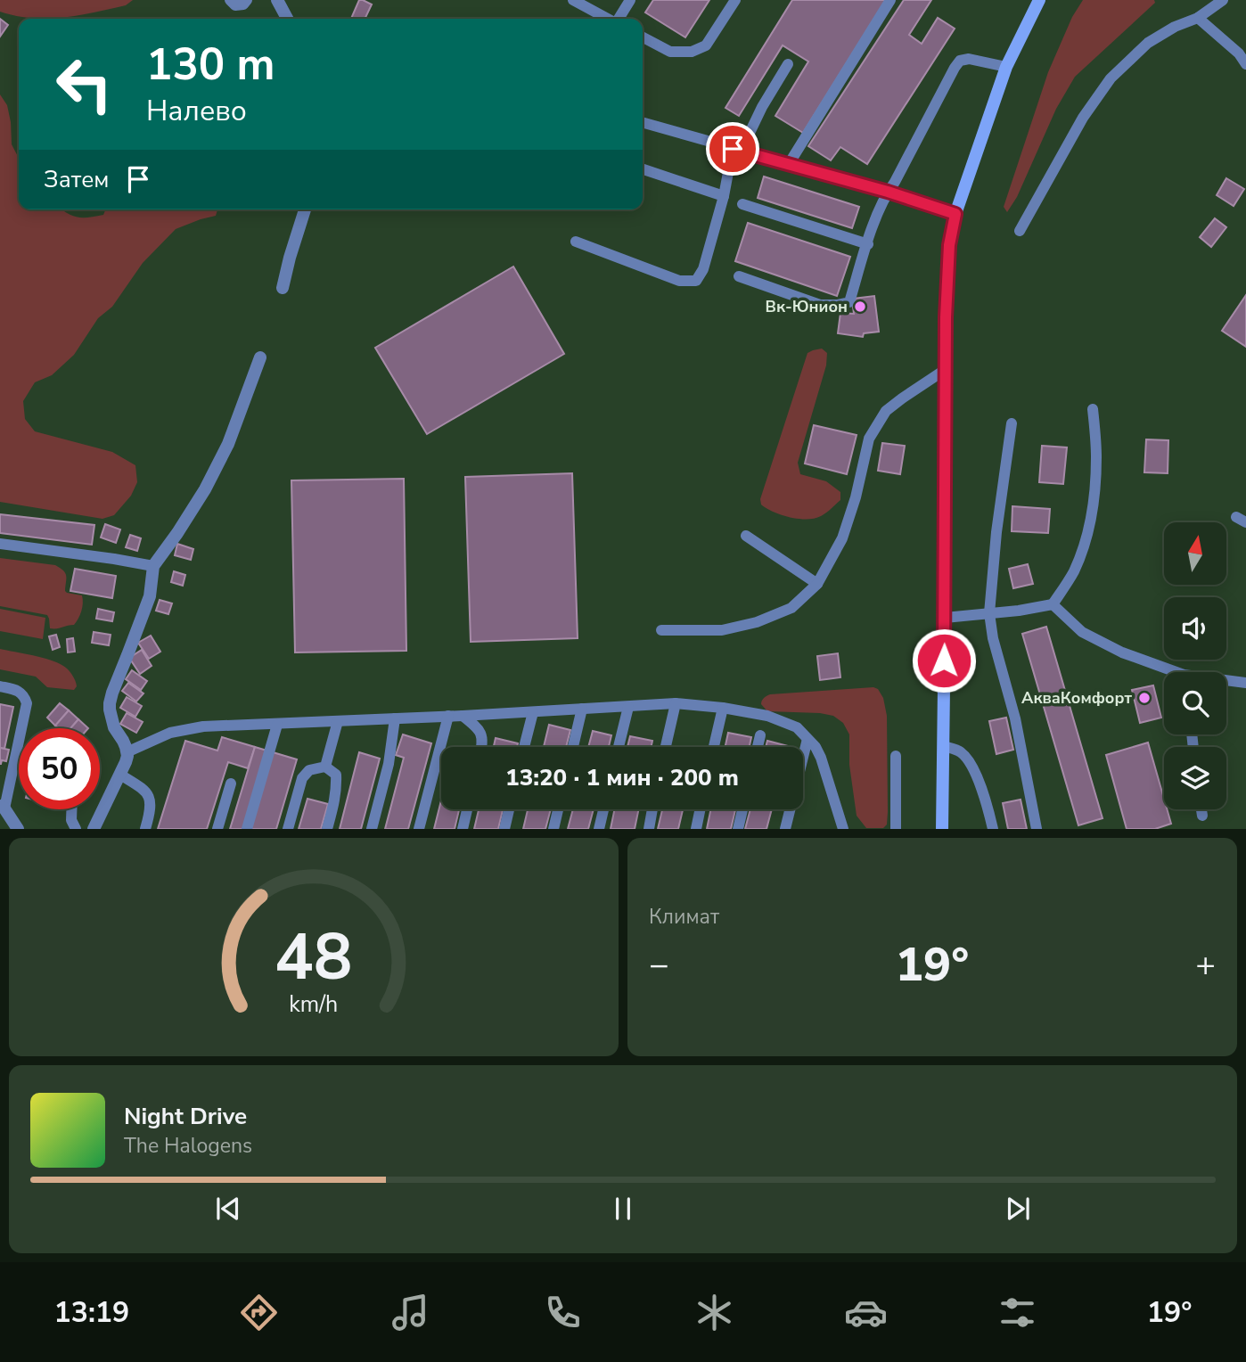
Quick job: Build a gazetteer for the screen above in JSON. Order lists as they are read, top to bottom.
{
  "places": ["Вк-Юнион", "АкваКомфорт"],
  "north": "top",
  "page": {
    "turn": ["130 m", "Налево"],
    "then": "Затем",
    "limit": "50",
    "trip": "13:20 · 1 мин · 200 m",
    "tile": "Климат",
    "heat": ["−", "19°", "+"],
    "song": ["Night Drive", "The Halogens"],
    "tabs": ["13:19", "19°"],
    "gauge": ["48", "km/h"]
  }
}
